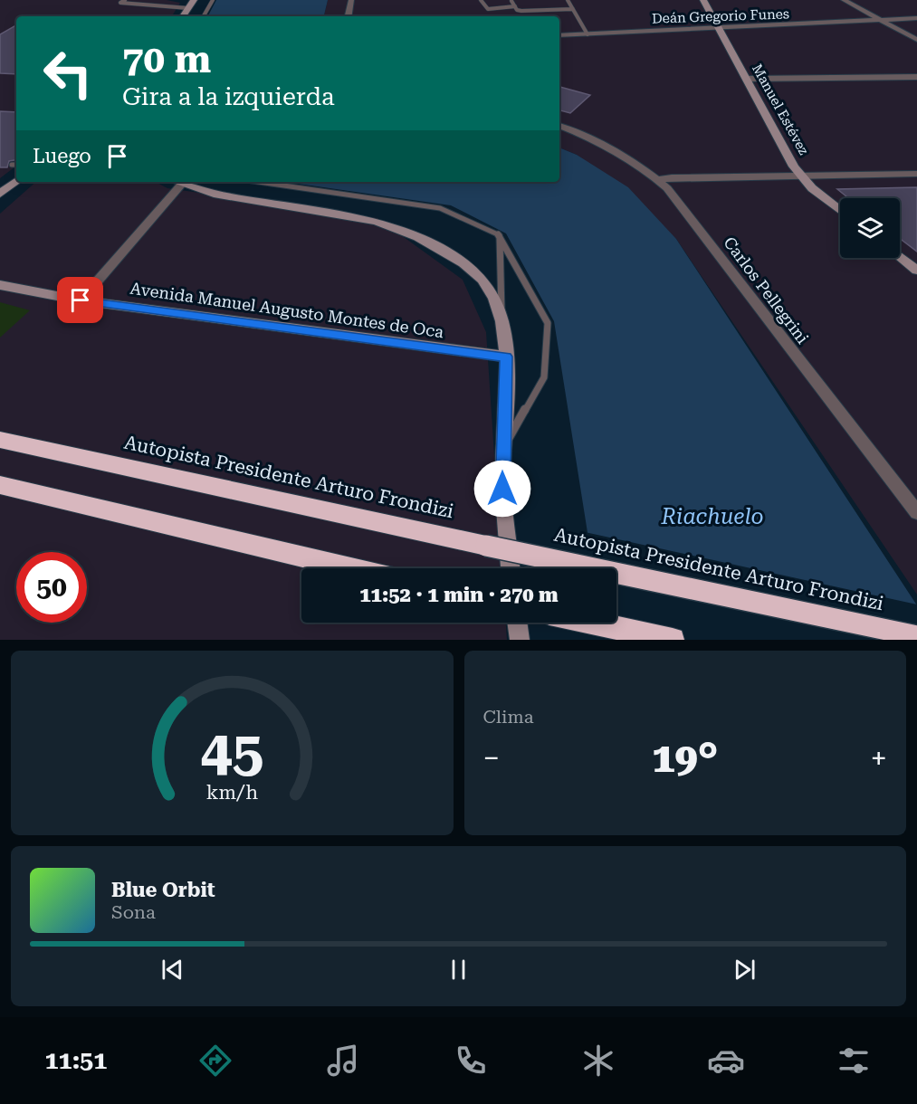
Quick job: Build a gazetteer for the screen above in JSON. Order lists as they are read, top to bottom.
{
  "streets": {
    "highway": ["Autopista Presidente Arturo Frondizi"],
    "main road": ["Manuel Estévez", "Avenida Manuel Augusto Montes de Oca"],
    "street": ["Deán Gregorio Funes", "Carlos Pellegrini"]
  },
  "crossings": [
    ["Deán Gregorio Funes", "Manuel Estévez"]
  ],
  "water": ["Riachuelo"],
  "page": {
    "turn": ["70 m", "Gira a la izquierda"],
    "then": "Luego",
    "limit": "50",
    "trip": "11:52 · 1 min · 270 m",
    "tile": "Clima",
    "heat": ["−", "19°", "+"],
    "song": ["Blue Orbit", "Sona"],
    "tabs": "11:51",
    "gauge": ["45", "km/h"]
  }
}
